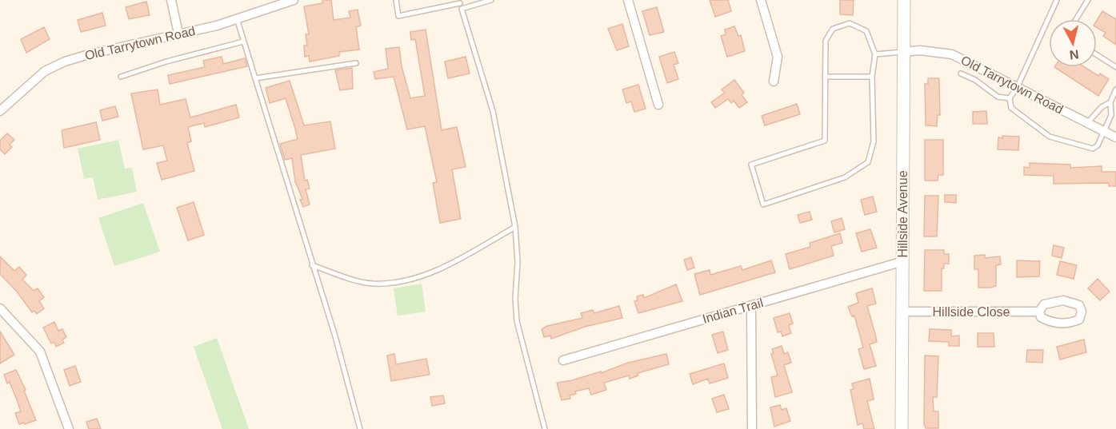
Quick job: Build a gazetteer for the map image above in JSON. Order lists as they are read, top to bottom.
{
  "streets": {
    "main road": ["Hillside Avenue"],
    "street": ["Old Tarrytown Road", "Indian Trail", "Hillside Close"]
  },
  "crossings": [
    ["Old Tarrytown Road", "Hillside Avenue"],
    ["Hillside Avenue", "Indian Trail"],
    ["Hillside Avenue", "Hillside Close"]
  ],
  "north": "bottom"
}
